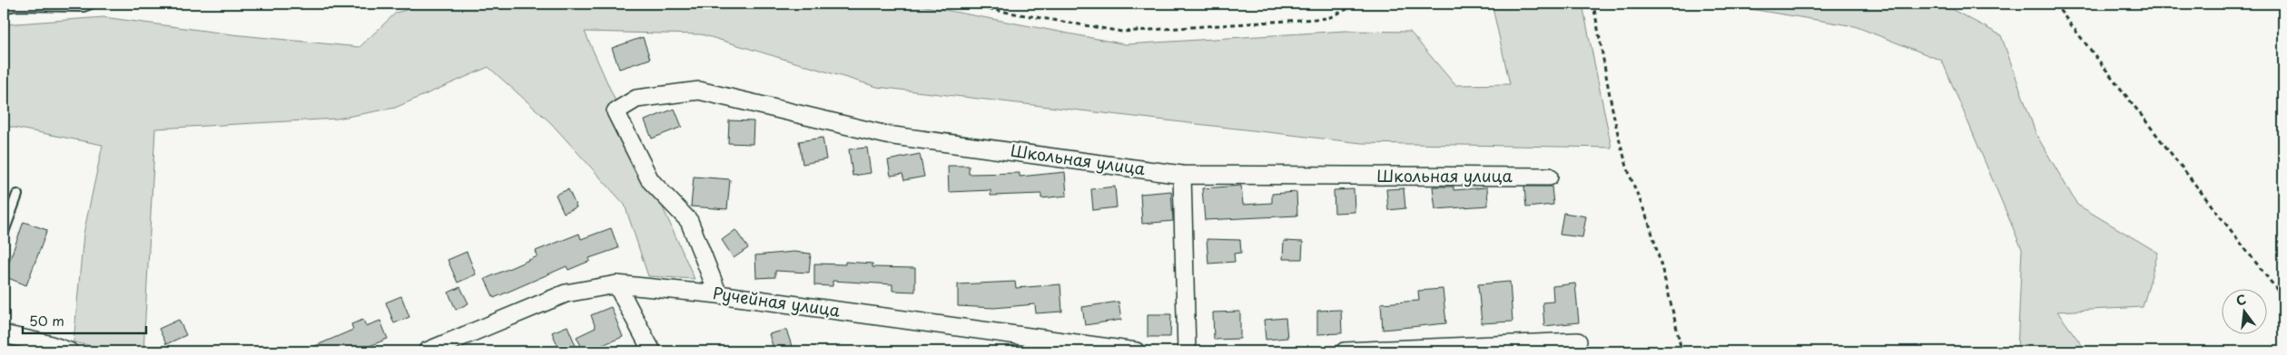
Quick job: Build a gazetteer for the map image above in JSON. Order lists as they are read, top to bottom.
{
  "streets": {
    "street": ["Школьная улица", "Ручейная улица"]
  },
  "crossings": [
    ["Школьная улица", "Ручейная улица"]
  ],
  "scale_bar": "50 m",
  "north": "top"
}
